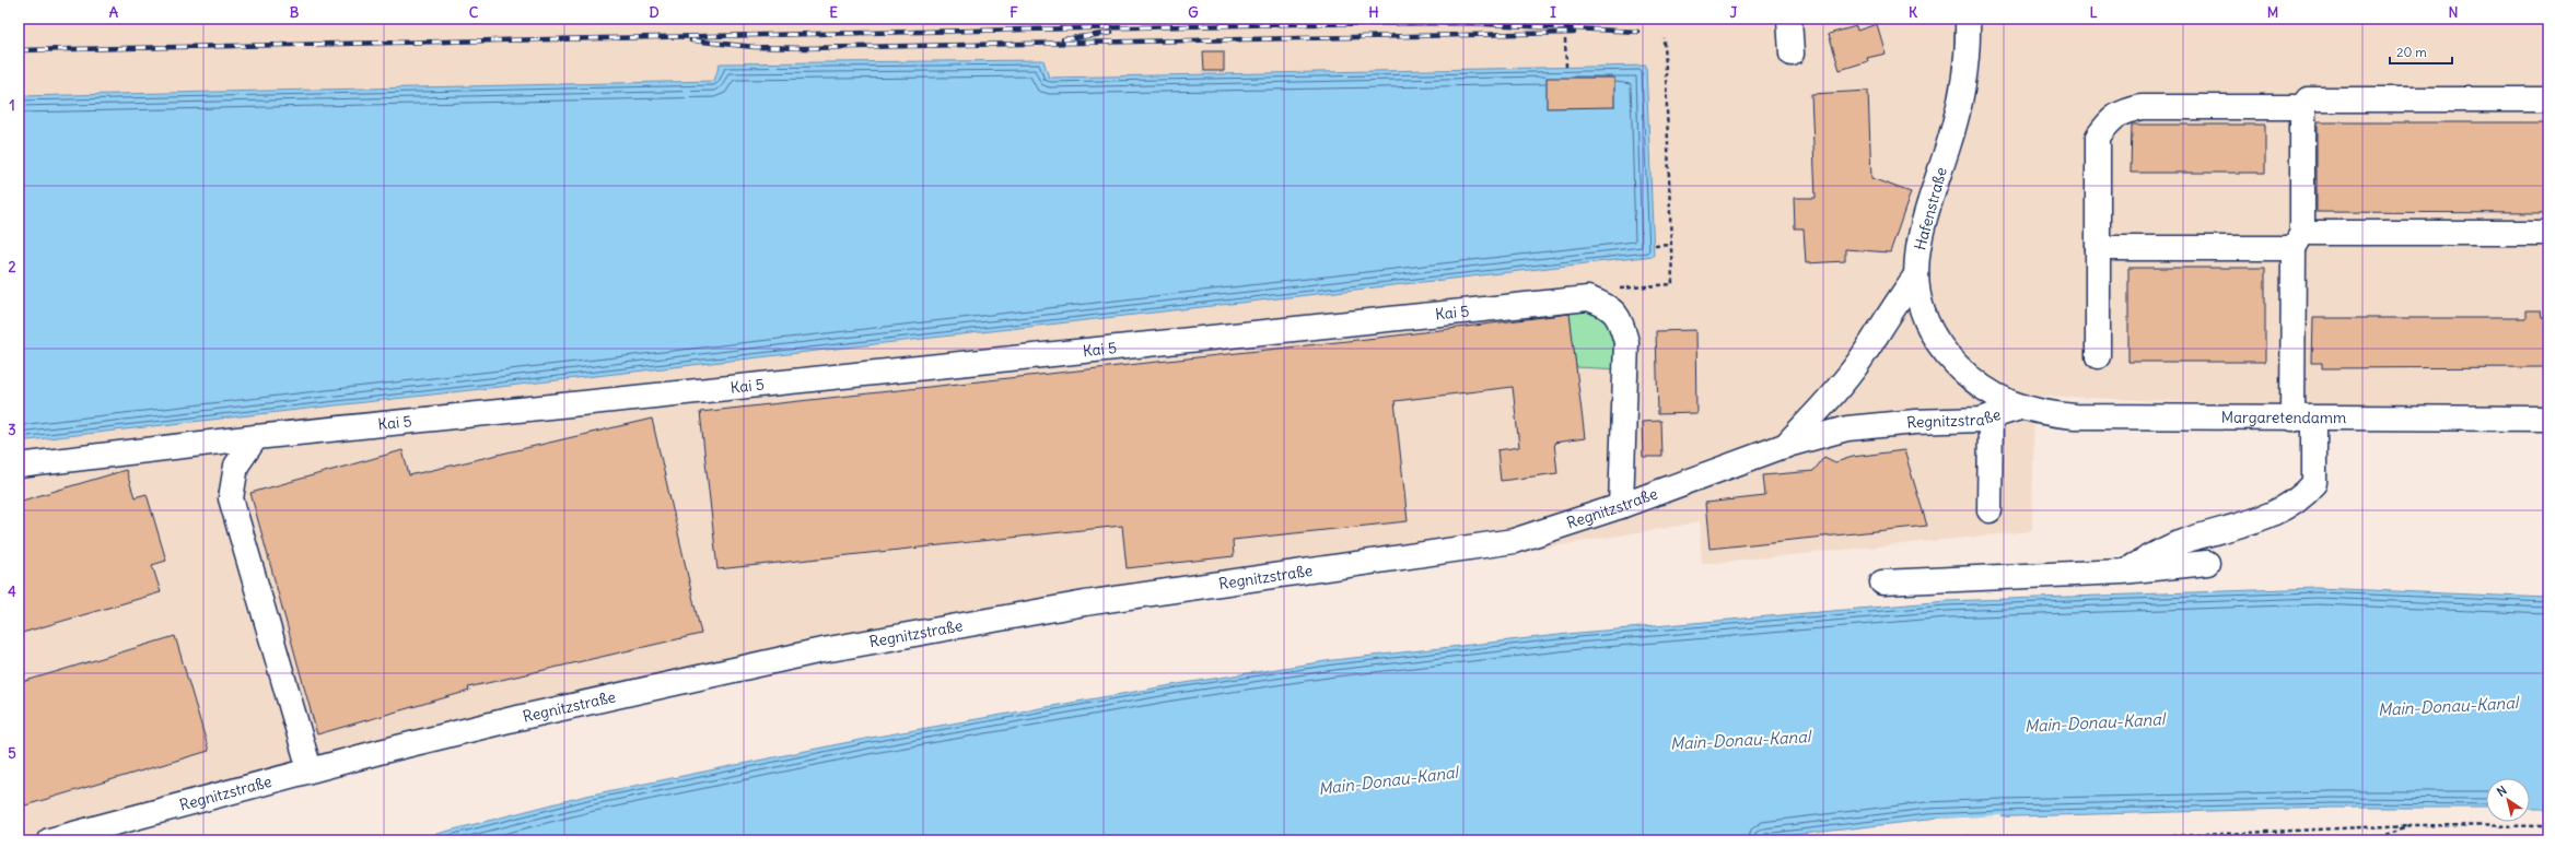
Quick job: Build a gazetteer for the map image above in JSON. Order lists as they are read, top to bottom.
{
  "streets": {
    "street": [
      "Hafenstraße",
      "Kai 5",
      "Regnitzstraße",
      "Margaretendamm"
    ]
  },
  "crossings": [
    ["Hafenstraße", "Regnitzstraße"],
    ["Hafenstraße", "Margaretendamm"],
    ["Regnitzstraße", "Margaretendamm"]
  ],
  "water": ["Main-Donau-Kanal"],
  "scale_bar": "20 m",
  "north": "top left",
  "grid": {
    "columns": [
      "A",
      "B",
      "C",
      "D",
      "E",
      "F",
      "G",
      "H",
      "I",
      "J",
      "K",
      "L",
      "M",
      "N"
    ],
    "rows": [
      "1",
      "2",
      "3",
      "4",
      "5"
    ]
  }
}
